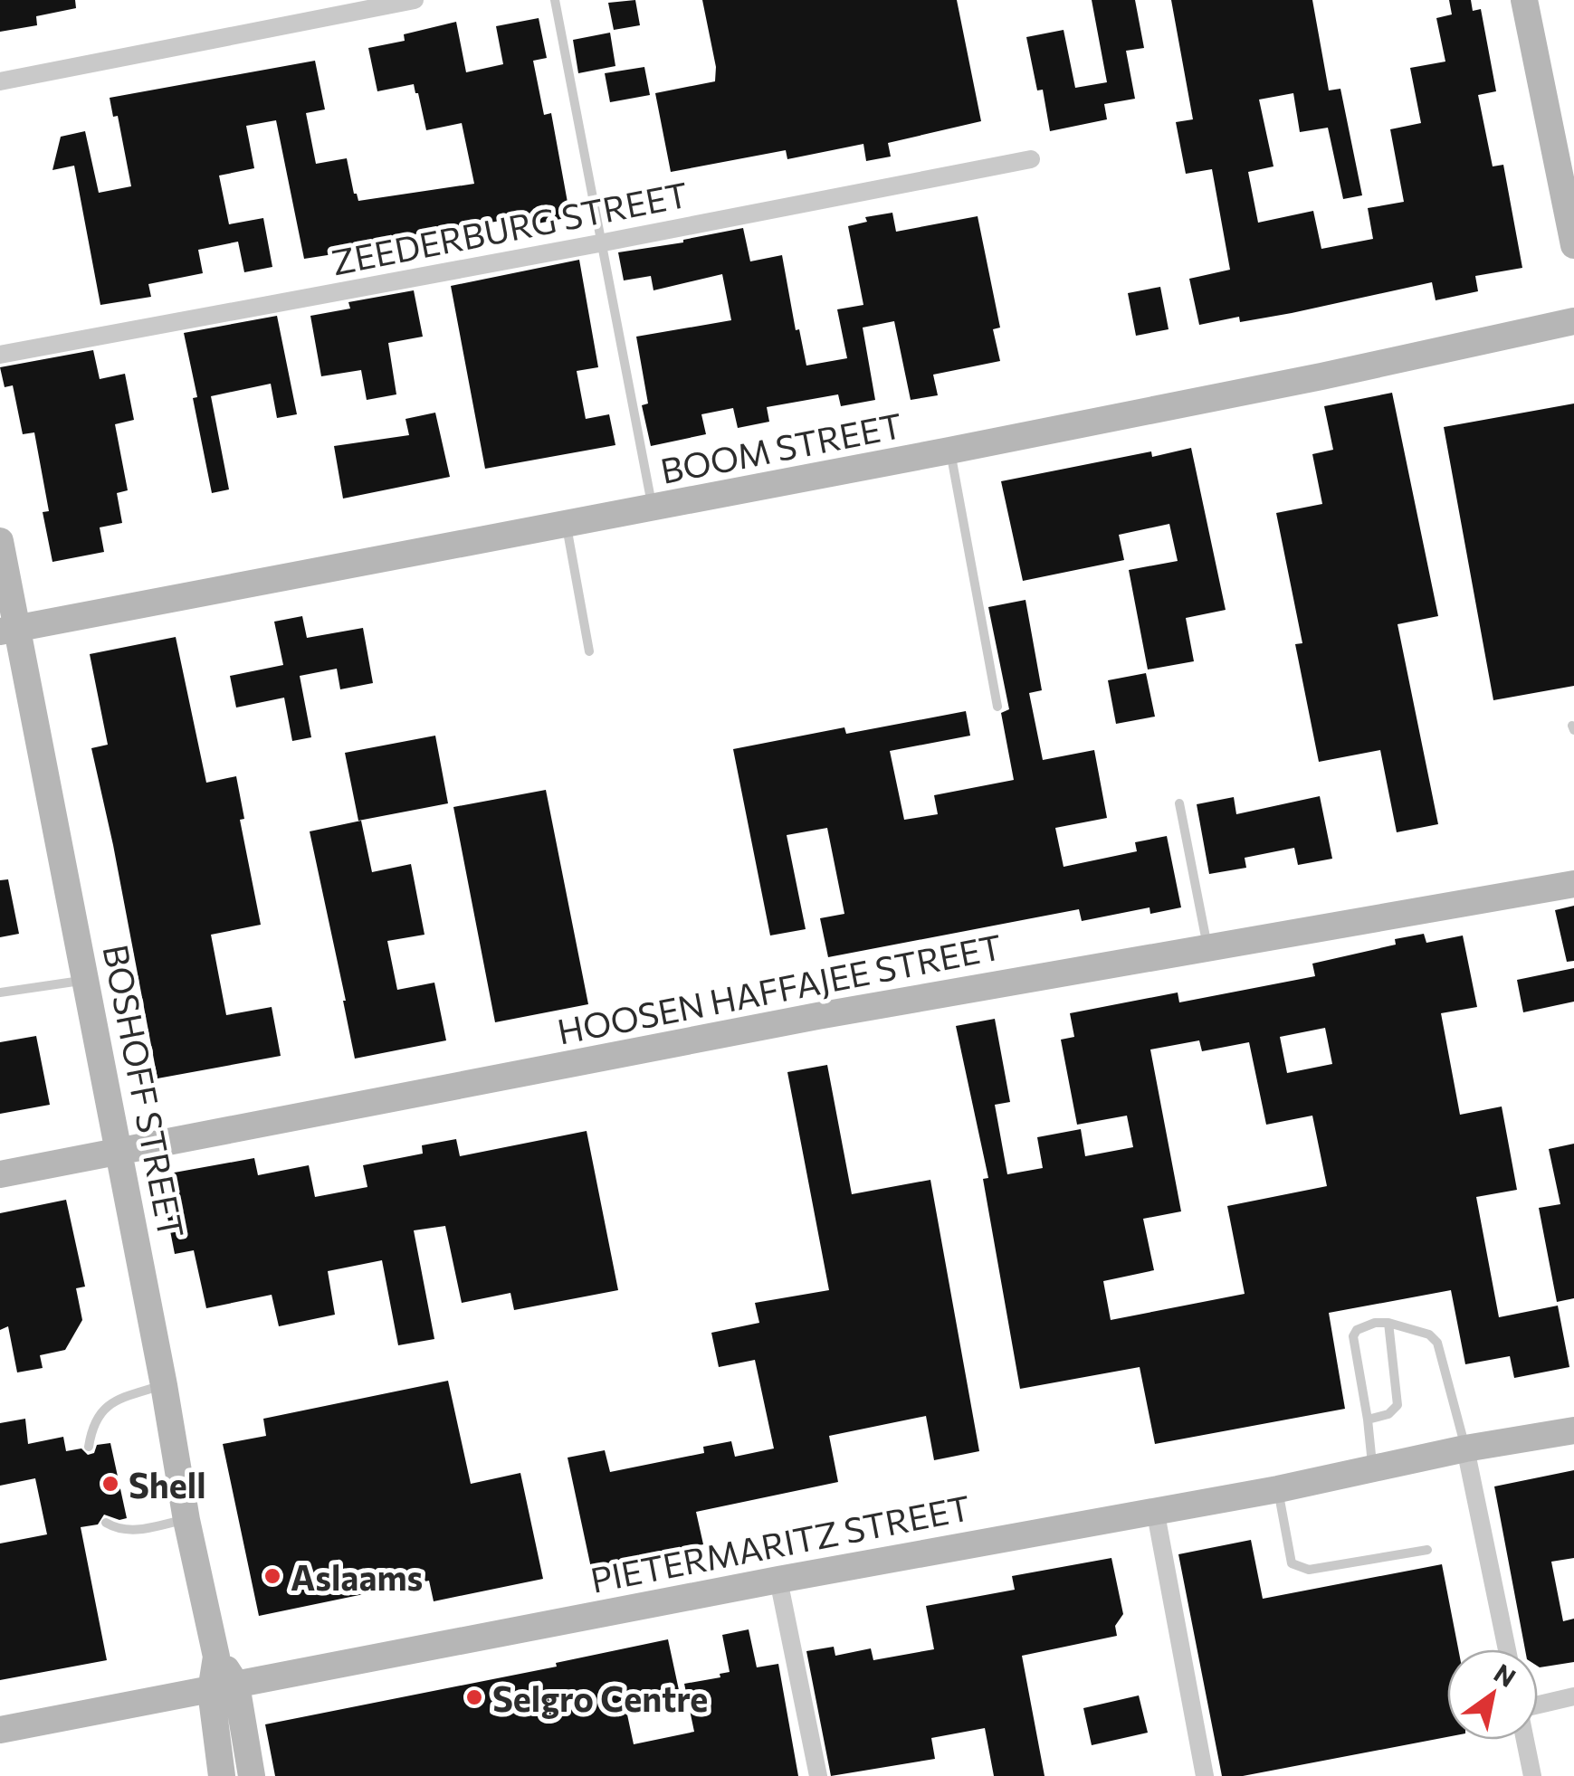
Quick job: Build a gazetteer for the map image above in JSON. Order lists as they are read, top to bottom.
{
  "streets": {
    "street": [
      "ZEEDERBURG STREET",
      "BOOM STREET",
      "HOOSEN HAFFAJEE STREET",
      "BOSHOFF STREET",
      "PIETERMARITZ STREET"
    ]
  },
  "crossings": [
    ["BOOM STREET", "BOSHOFF STREET"],
    ["HOOSEN HAFFAJEE STREET", "BOSHOFF STREET"],
    ["BOSHOFF STREET", "PIETERMARITZ STREET"]
  ],
  "places": ["Shell", "Aslaams", "Selgro Centre"],
  "north": "top right"
}
